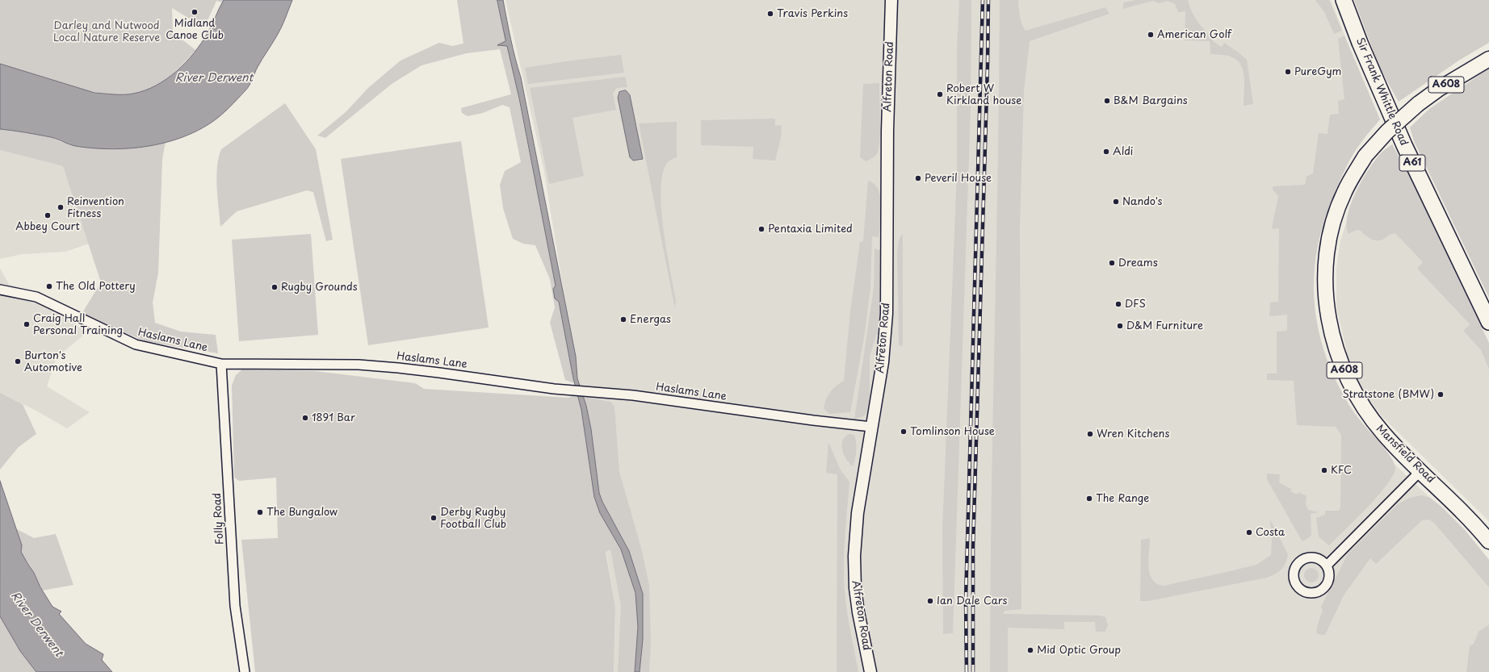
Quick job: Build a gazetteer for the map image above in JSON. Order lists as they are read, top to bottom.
{
  "streets": {
    "highway": ["Sir Frank Whittle Road", "A61"],
    "main road": ["A608", "Mansfield Road"],
    "street": ["Alfreton Road", "Haslams Lane", "Folly Road"]
  },
  "crossings": [
    ["Alfreton Road", "Haslams Lane"],
    ["Haslams Lane", "Folly Road"]
  ],
  "water": ["River Derwent"],
  "parks": ["Darley and Nutwood Local Nature Reserve"],
  "places": [
    "Midland Canoe Club",
    "Travis Perkins",
    "American Golf",
    "PureGym",
    "Robert W Kirkland house",
    "B&M Bargains",
    "Aldi",
    "Peveril House",
    "Nando's",
    "Reinvention Fitness",
    "Abbey Court",
    "Pentaxia Limited",
    "Dreams",
    "The Old Pottery",
    "Rugby Grounds",
    "DFS",
    "Energas",
    "Craig Hall Personal Training",
    "D&M Furniture",
    "Burton's Automotive",
    "Stratstone (BMW)",
    "1891 Bar",
    "Tomlinson House",
    "Wren Kitchens",
    "KFC",
    "The Range",
    "The Bungalow",
    "Derby Rugby Football Club",
    "Costa",
    "Ian Dale Cars",
    "Mid Optic Group"
  ]
}
